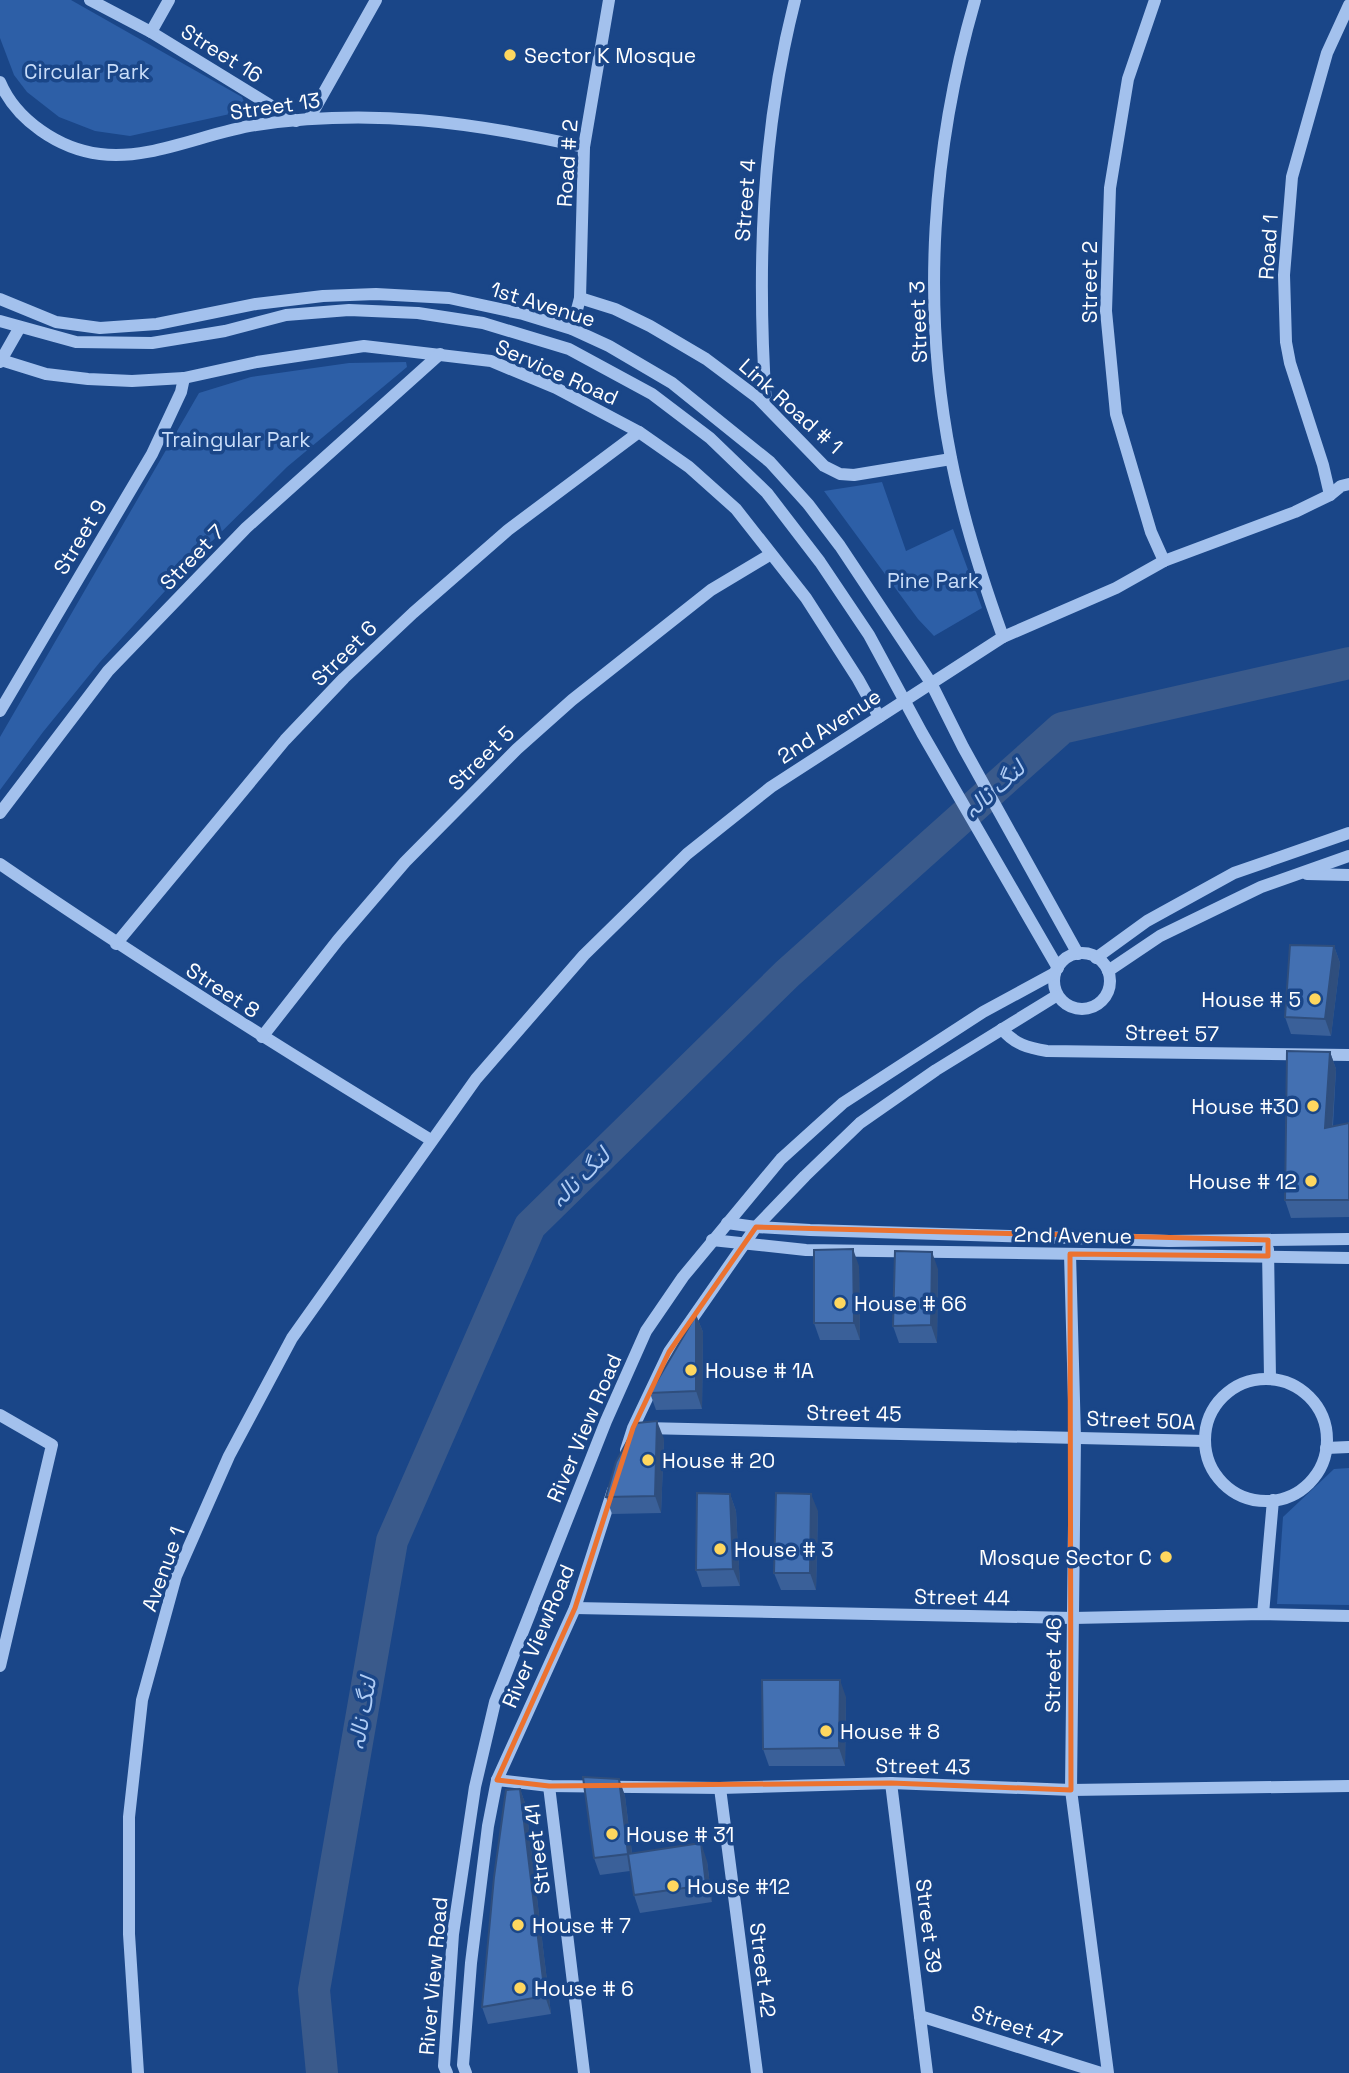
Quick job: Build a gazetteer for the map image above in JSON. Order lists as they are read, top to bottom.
{
  "streets": {
    "street": [
      "Street 16",
      "Street 13",
      "Road # 2",
      "Street 4",
      "Road 1",
      "Street 2",
      "1st Avenue",
      "Street 3",
      "Service Road",
      "Link Road # 1",
      "Street 9",
      "Street 7",
      "Street 6",
      "2nd Avenue",
      "Street 5",
      "Street 8",
      "Street 57",
      "Street 45",
      "Street 50A",
      "River View Road",
      "Avenue 1",
      "Street 44",
      "River ViewRoad",
      "Street 46",
      "Street 43",
      "Street 41",
      "Street 39",
      "Street 42",
      "Street 47"
    ]
  },
  "crossings": [
    ["Street 16", "Street 13"],
    ["Street 13", "Road # 2"],
    ["Road # 2", "1st Avenue"],
    ["Road # 2", "Link Road # 1"],
    ["Street 4", "Link Road # 1"],
    ["Road 1", "2nd Avenue"],
    ["Street 2", "2nd Avenue"],
    ["1st Avenue", "2nd Avenue"],
    ["1st Avenue", "River View Road"],
    ["Street 3", "Link Road # 1"],
    ["Street 3", "2nd Avenue"],
    ["Service Road", "Street 9"],
    ["Service Road", "Street 7"],
    ["Service Road", "Street 6"],
    ["Service Road", "2nd Avenue"],
    ["Service Road", "Street 5"],
    ["Street 6", "Street 8"],
    ["2nd Avenue", "Street 8"],
    ["2nd Avenue", "River View Road"],
    ["2nd Avenue", "Avenue 1"],
    ["2nd Avenue", "River ViewRoad"],
    ["2nd Avenue", "Street 46"],
    ["Street 5", "Street 8"],
    ["Street 8", "Avenue 1"],
    ["Street 45", "Street 50A"],
    ["Street 45", "River ViewRoad"],
    ["Street 45", "Street 46"],
    ["Street 50A", "Street 46"],
    ["Street 44", "River ViewRoad"],
    ["Street 44", "Street 46"],
    ["River ViewRoad", "Street 43"],
    ["Street 46", "Street 43"],
    ["Street 43", "Street 41"],
    ["Street 43", "Street 39"],
    ["Street 43", "Street 42"],
    ["Street 39", "Street 47"]
  ],
  "water": ["لنگ نالہ"],
  "parks": ["Circular Park", "Traingular Park", "Pine Park"],
  "places": [
    "Sector K Mosque",
    "House # 5",
    "House #30",
    "House # 12",
    "House # 66",
    "House # 1A",
    "House # 20",
    "House # 3",
    "Mosque Sector C",
    "House # 8",
    "House # 31",
    "House #12",
    "House # 7",
    "House # 6"
  ]
}
